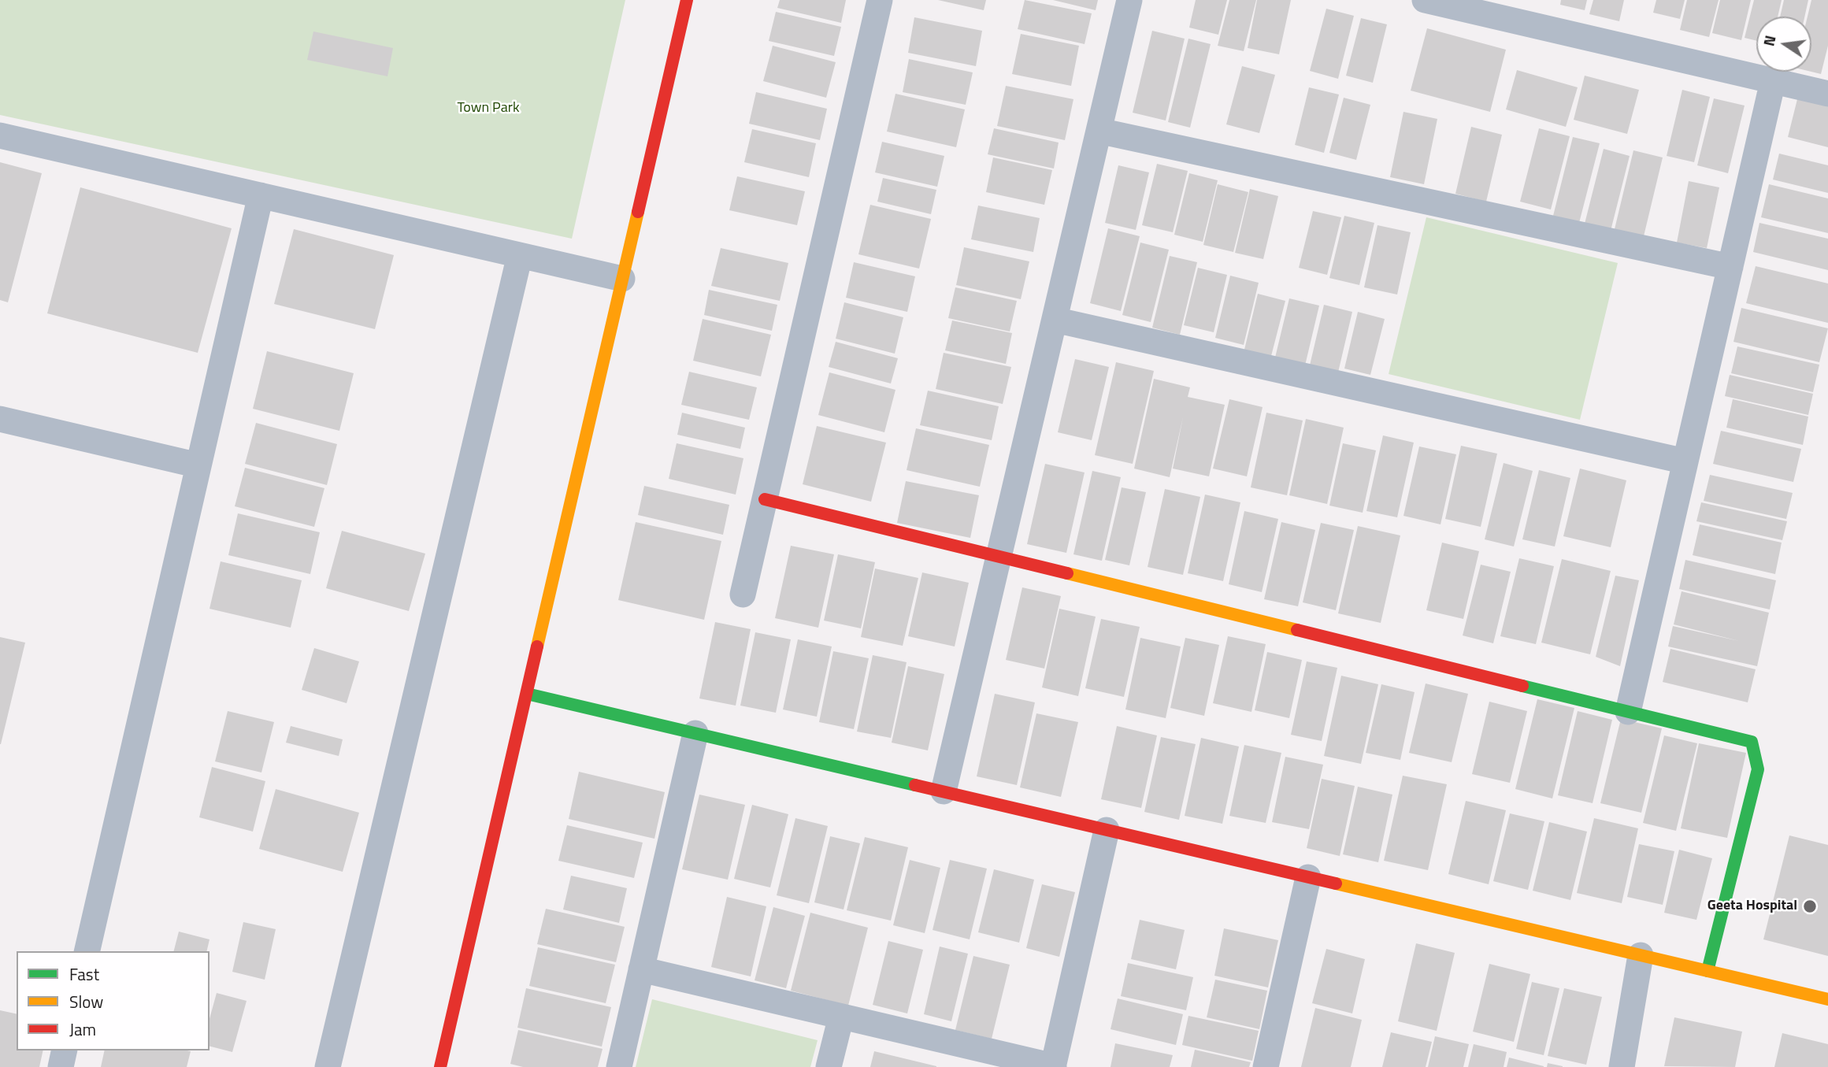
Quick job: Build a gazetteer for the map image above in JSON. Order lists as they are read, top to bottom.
{
  "parks": ["Town Park"],
  "places": ["Geeta Hospital"],
  "legend": ["Fast", "Slow", "Jam"],
  "north": "left"
}
